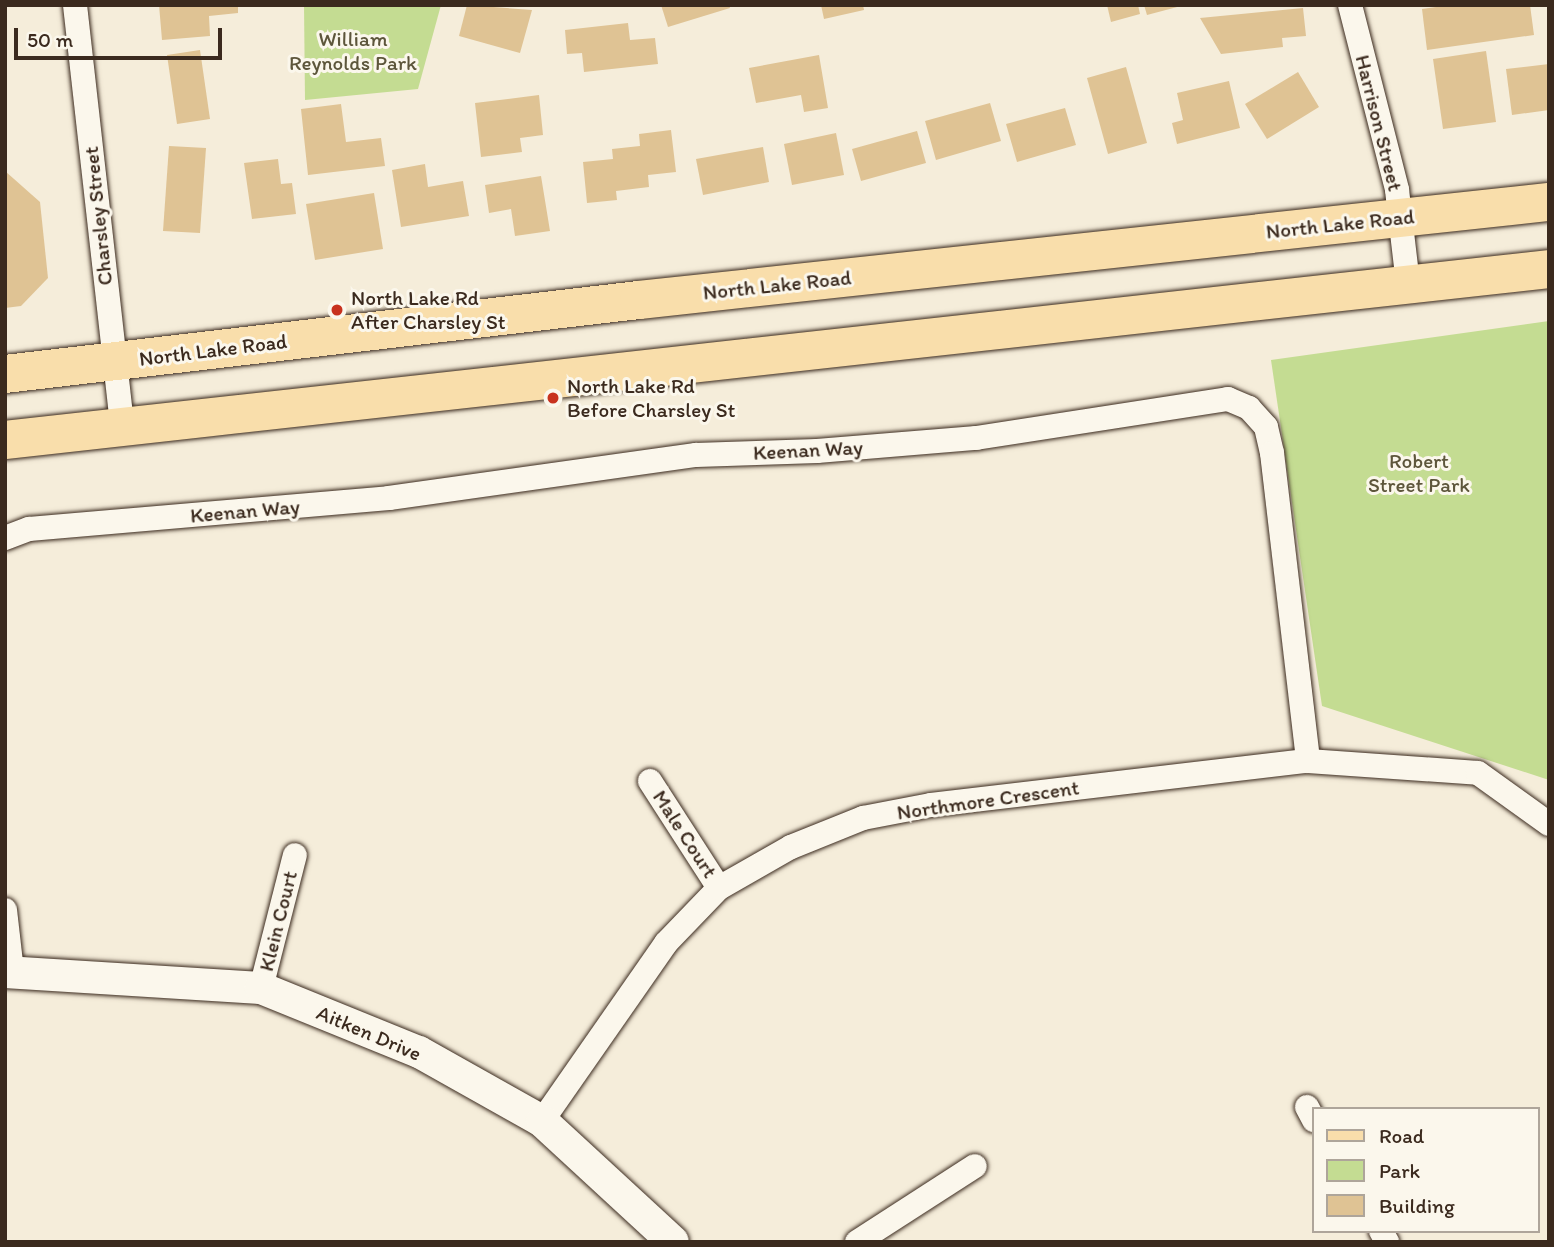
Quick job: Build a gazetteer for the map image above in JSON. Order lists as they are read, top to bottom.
{
  "streets": {
    "main road": ["North Lake Road"],
    "street": [
      "Harrison Street",
      "Charsley Street",
      "Keenan Way",
      "Northmore Crescent",
      "Male Court",
      "Klein Court",
      "Aitken Drive"
    ]
  },
  "crossings": [
    ["Harrison Street", "North Lake Road"],
    ["Charsley Street", "North Lake Road"],
    ["Keenan Way", "Northmore Crescent"],
    ["Northmore Crescent", "Male Court"],
    ["Northmore Crescent", "Aitken Drive"],
    ["Klein Court", "Aitken Drive"]
  ],
  "parks": ["William Reynolds Park", "Robert Street Park"],
  "places": ["North Lake Rd After Charsley St", "North Lake Rd Before Charsley St"],
  "legend": ["Road", "Park", "Building"],
  "scale_bar": "50 m"
}
